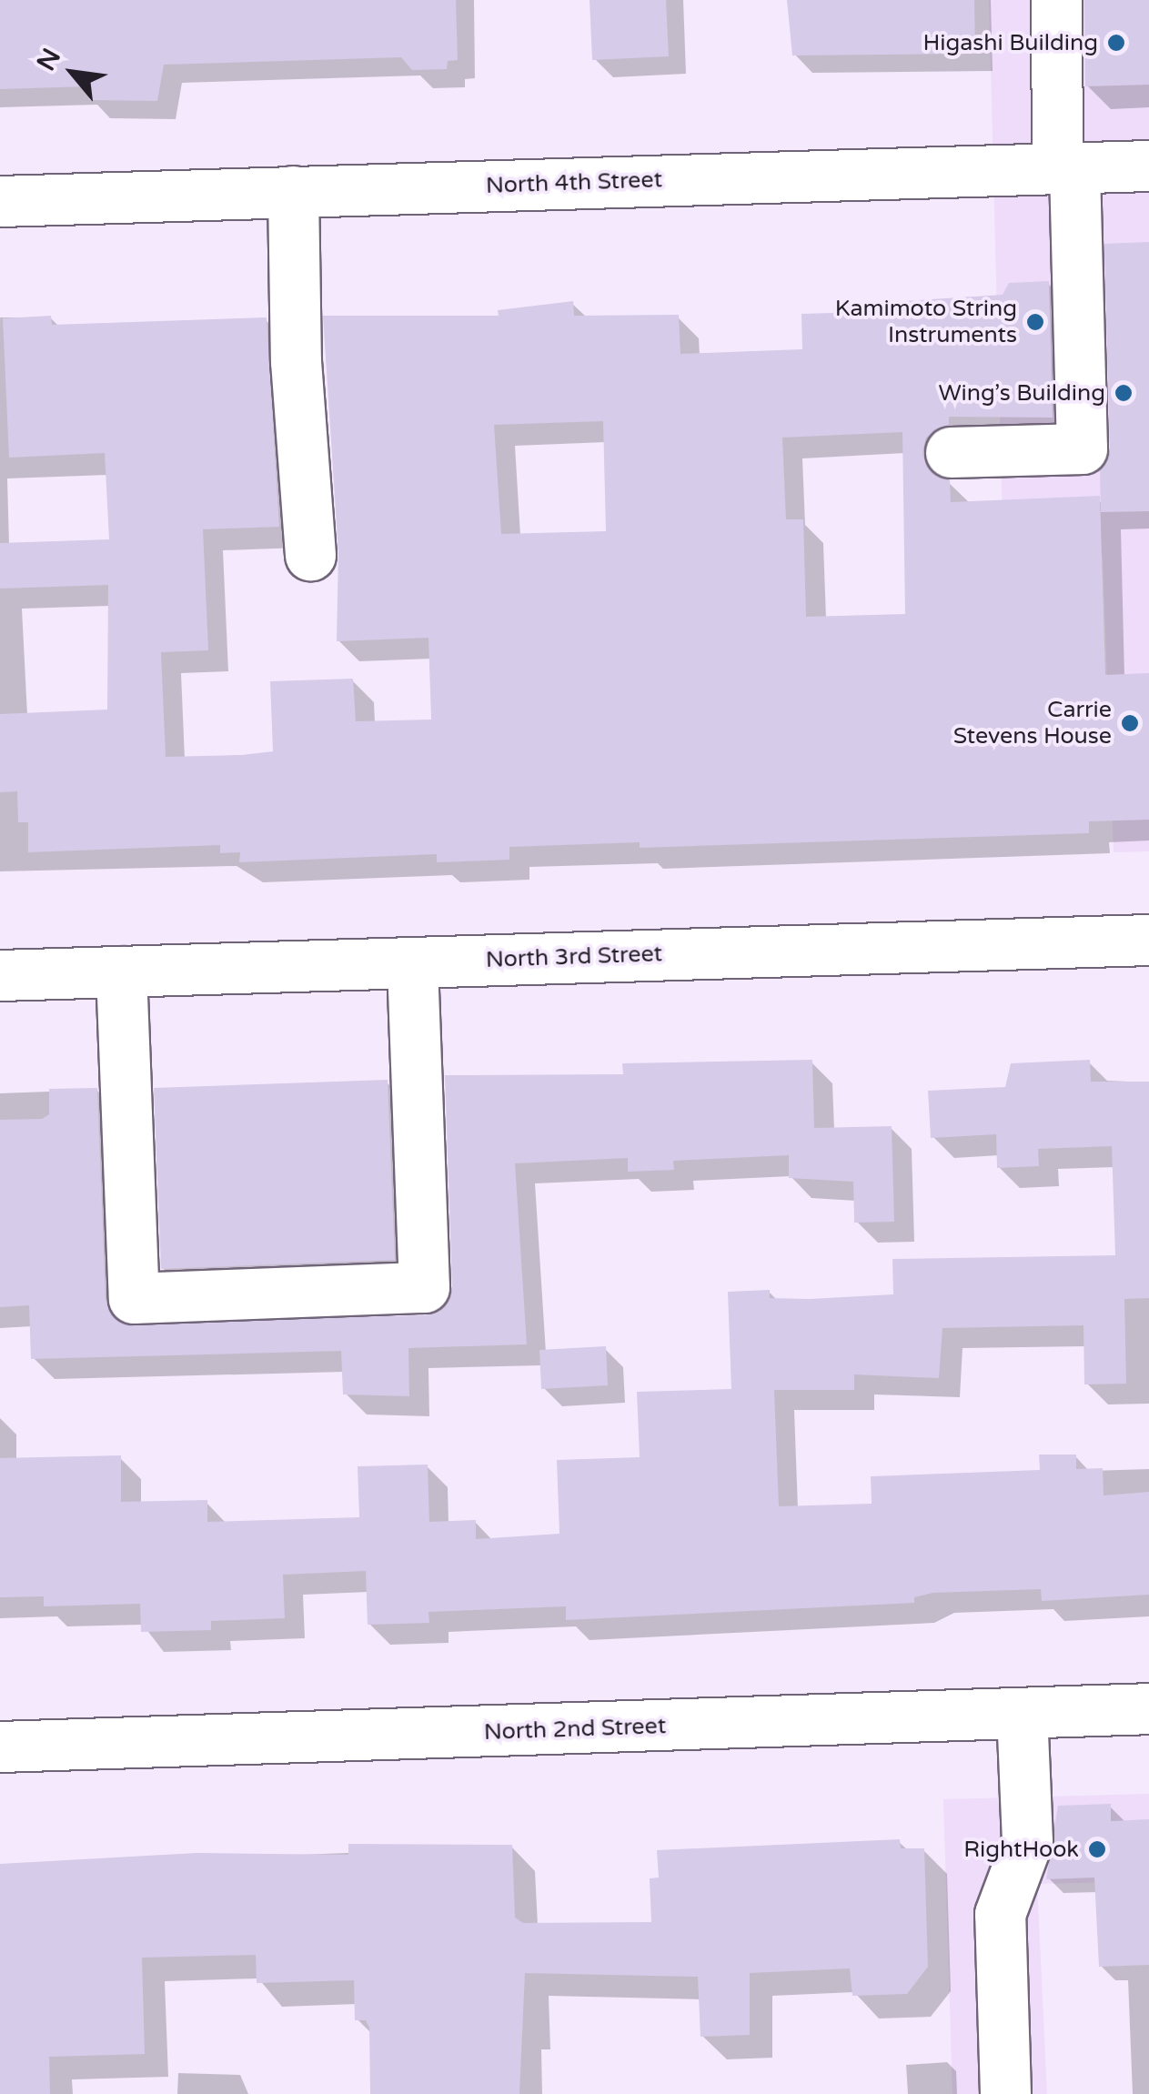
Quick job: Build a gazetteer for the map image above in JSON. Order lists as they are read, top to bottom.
{
  "streets": {
    "street": ["North 4th Street", "North 3rd Street", "North 2nd Street"]
  },
  "places": [
    "Higashi Building",
    "Kamimoto String Instruments",
    "Wing’s Building",
    "Carrie Stevens House",
    "RightHook"
  ],
  "north": "top left"
}
